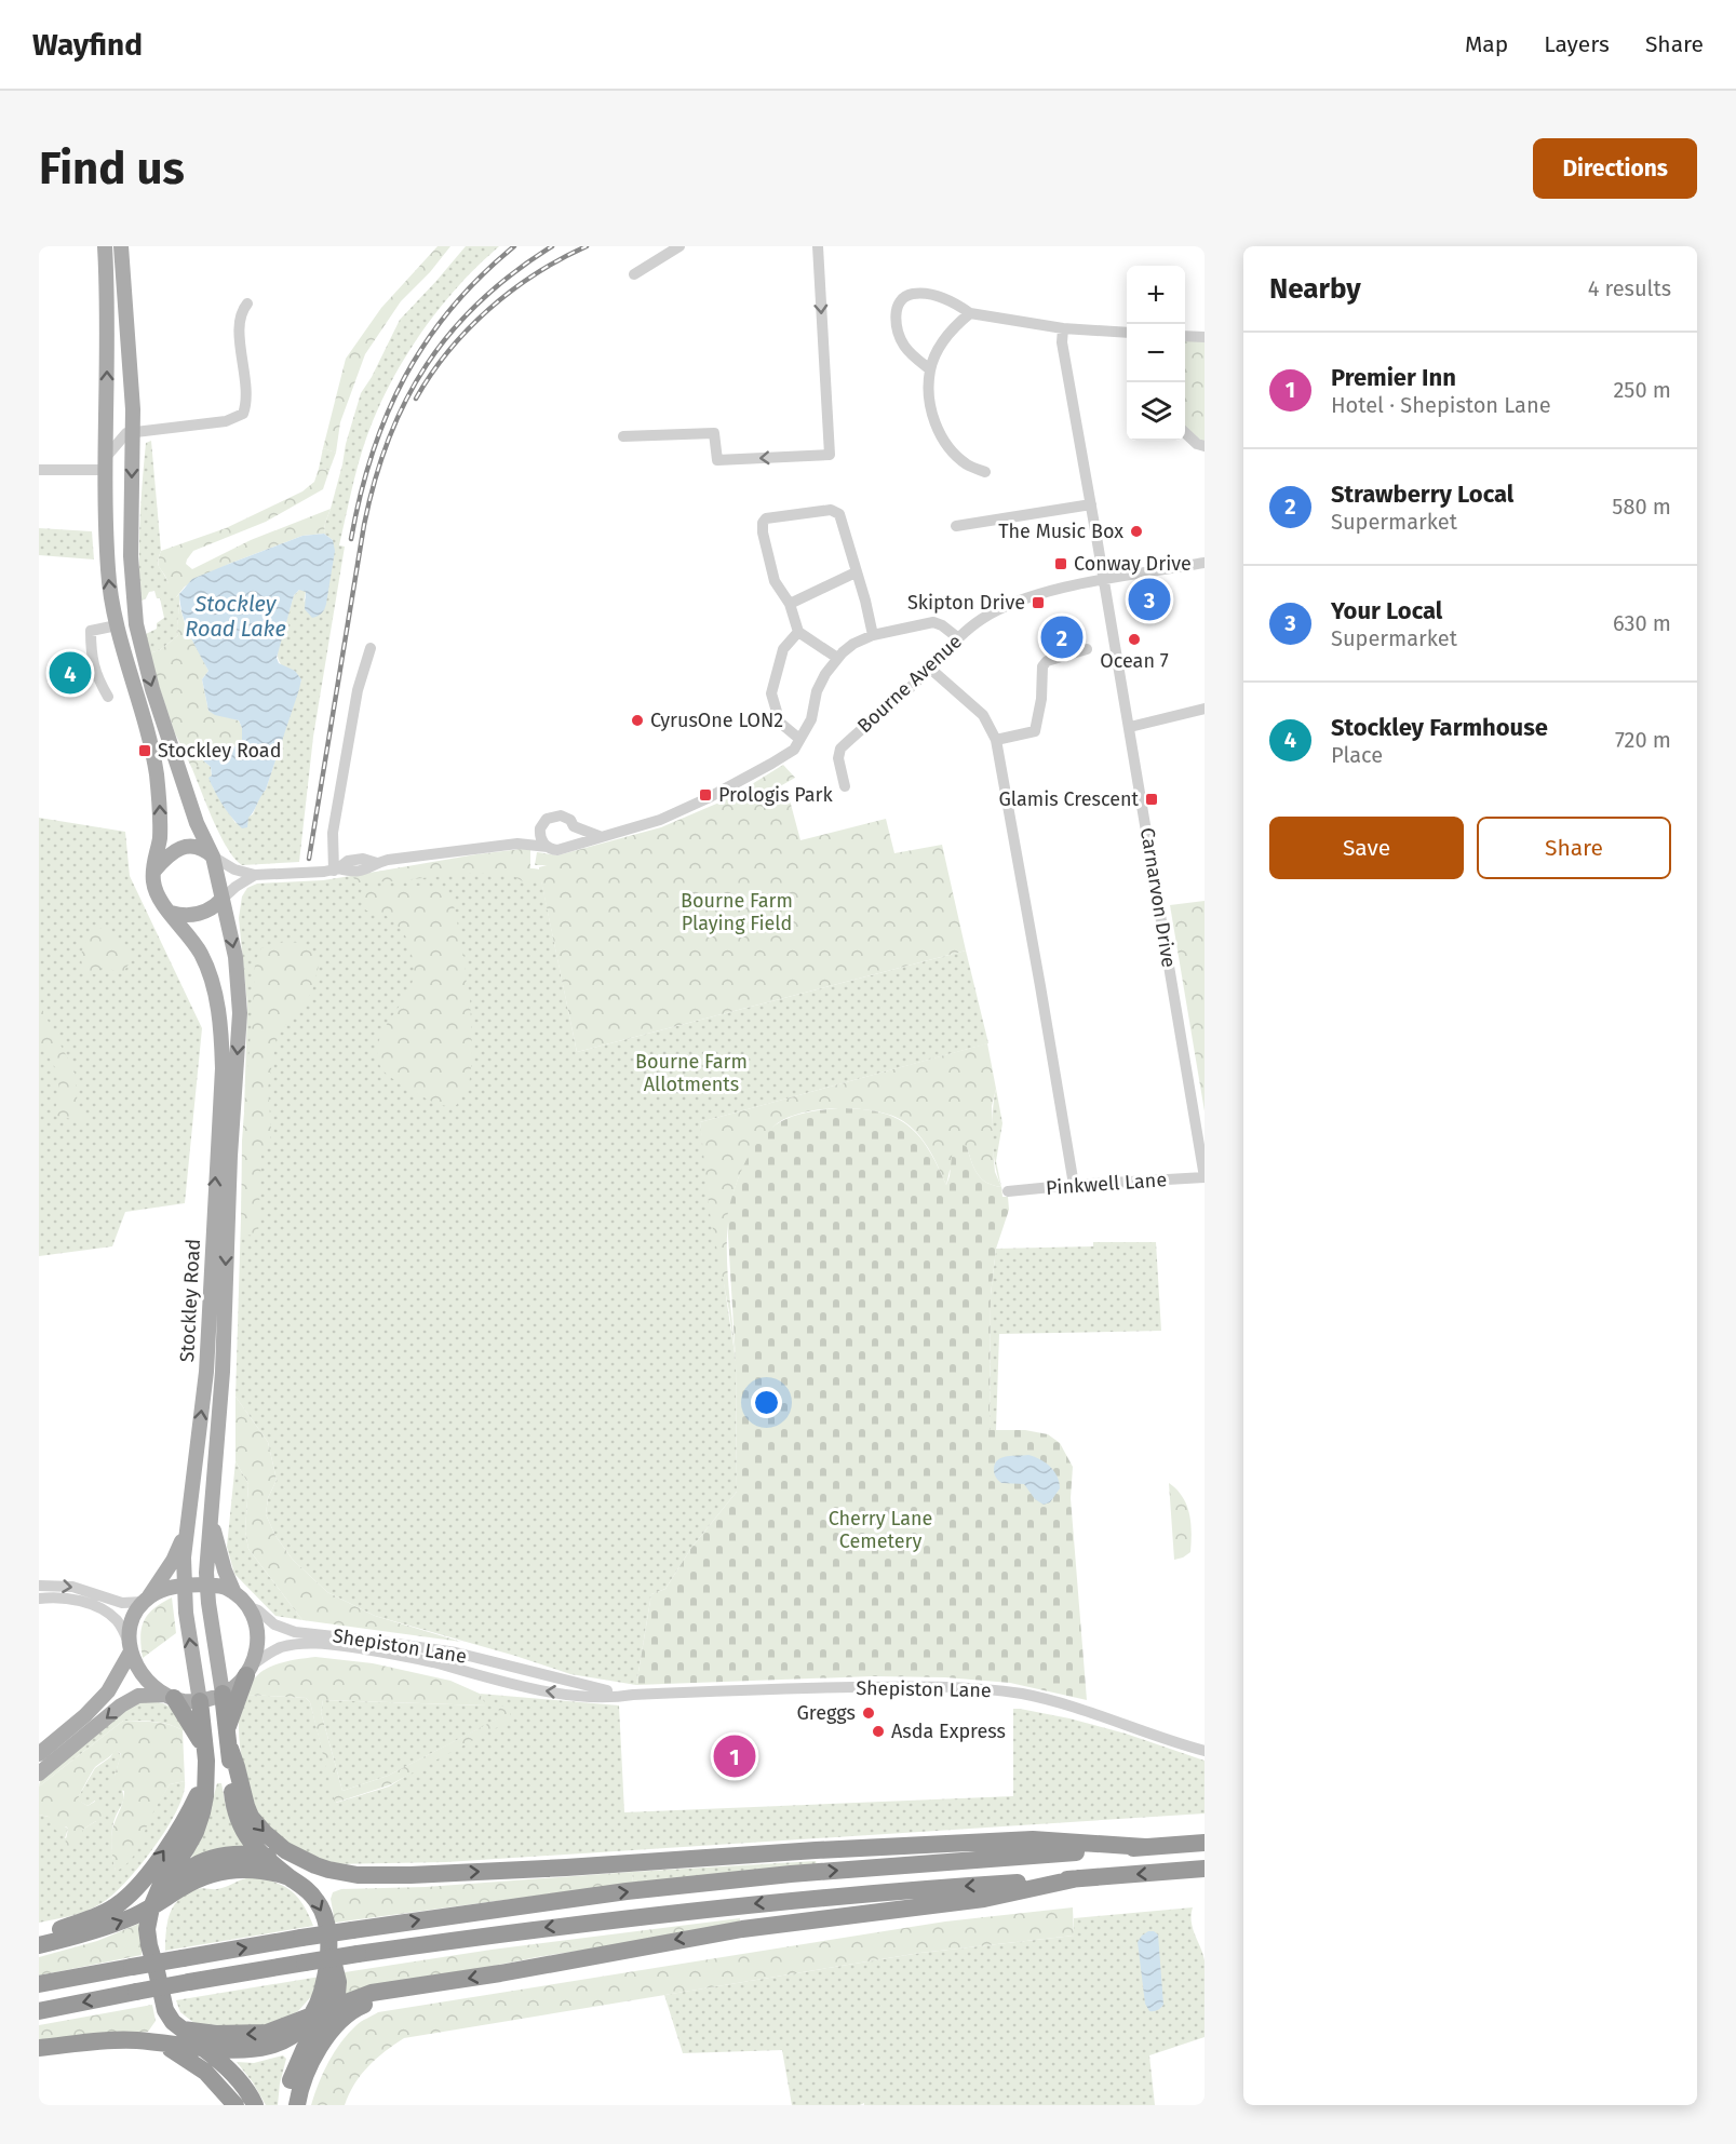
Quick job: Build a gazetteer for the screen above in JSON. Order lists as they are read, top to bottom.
{
  "streets": {
    "main road": ["Stockley Road"],
    "street": [
      "Bourne Avenue",
      "Carnarvon Drive",
      "Pinkwell Lane",
      "Shepiston Lane"
    ]
  },
  "crossings": [
    ["Bourne Avenue", "Carnarvon Drive"],
    ["Carnarvon Drive", "Pinkwell Lane"]
  ],
  "water": ["Stockley Road Lake"],
  "parks": ["Bourne Farm Playing Field", "Bourne Farm Allotments", "Cherry Lane Cemetery"],
  "places": {
    "other": [
      "The Music Box",
      "Ocean 7",
      "CyrusOne LON2",
      "Greggs",
      "Asda Express"
    ],
    "transit": [
      "Conway Drive",
      "Skipton Drive",
      "Stockley Road",
      "Prologis Park",
      "Glamis Crescent"
    ]
  },
  "page": {
    "header": "Wayfind",
    "nav": ["Map", "Layers", "Share"],
    "buttons": [
      "Directions",
      ["Save", "Share"]
    ],
    "title": "Find us",
    "heading": ["Nearby", "4 results"],
    "map_buttons": ["+", "−"],
    "list": [
      {
        "mark": "1",
        "name": "Premier Inn",
        "note": "Hotel · Shepiston Lane",
        "value": "250 m"
      },
      {
        "mark": "2",
        "name": "Strawberry Local",
        "note": "Supermarket",
        "value": "580 m"
      },
      {
        "mark": "3",
        "name": "Your Local",
        "note": "Supermarket",
        "value": "630 m"
      },
      {
        "mark": "4",
        "name": "Stockley Farmhouse",
        "note": "Place",
        "value": "720 m"
      }
    ],
    "pins": [
      "3",
      "2",
      "4",
      "1"
    ]
  }
}
